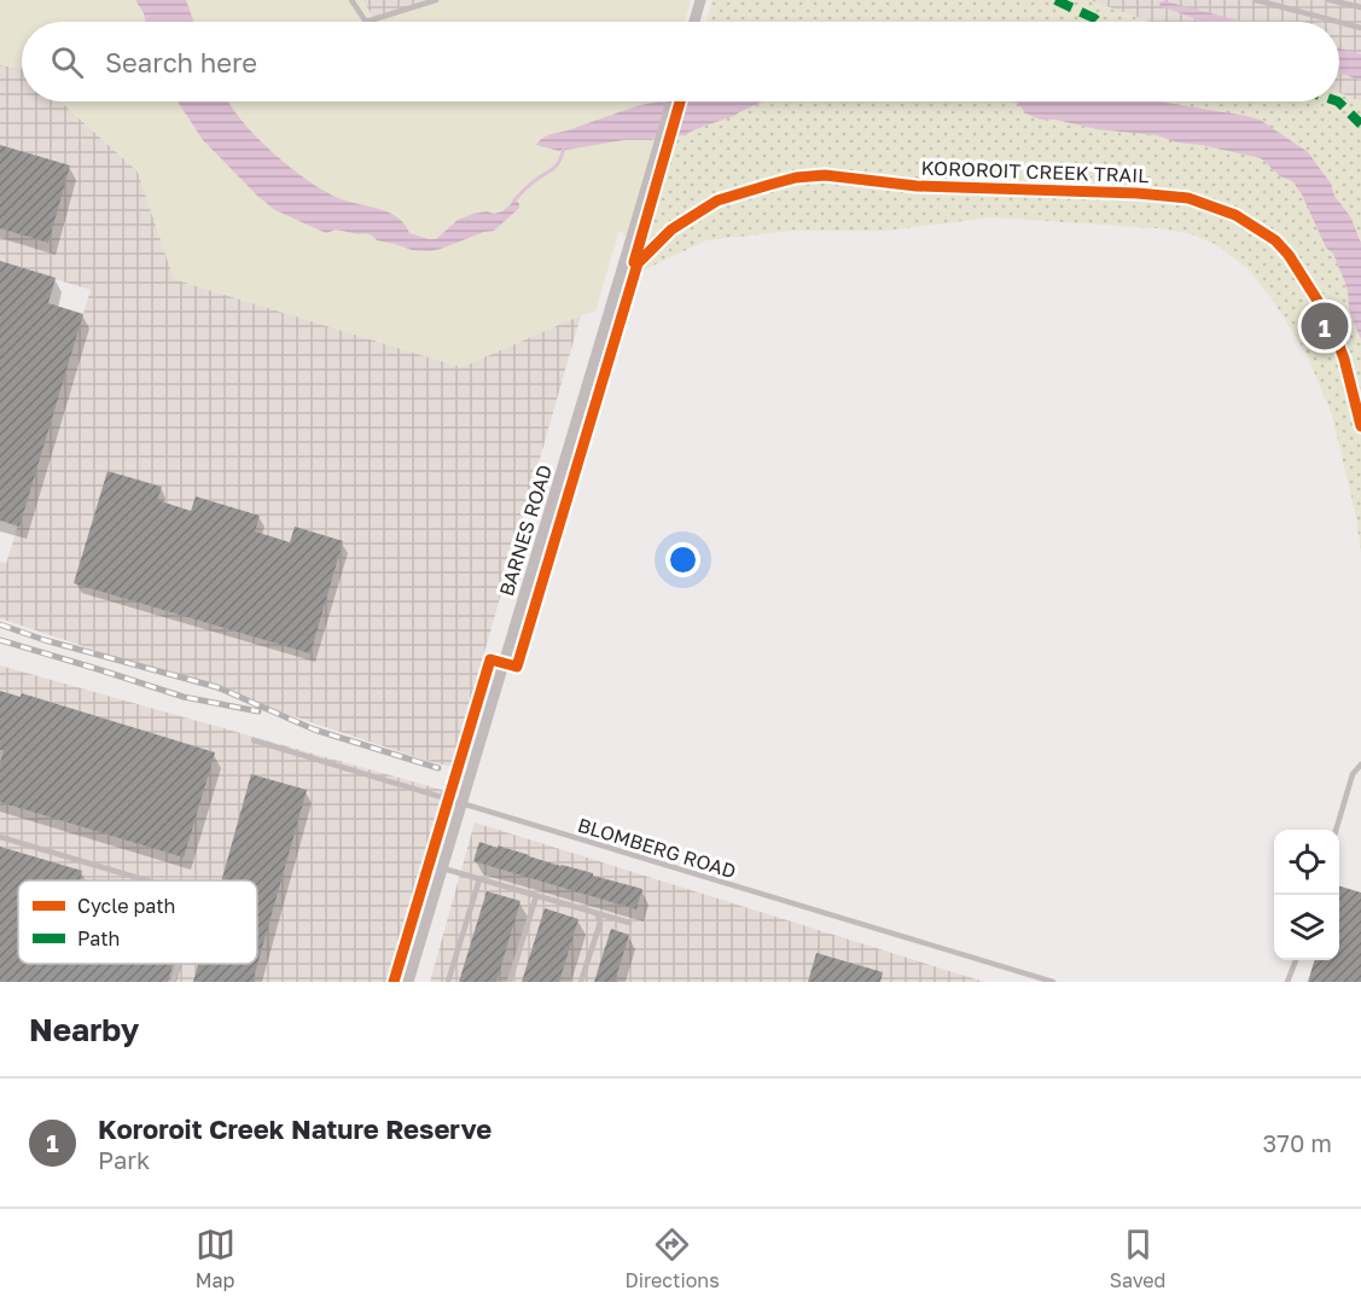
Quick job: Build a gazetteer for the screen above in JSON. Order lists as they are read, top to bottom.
{
  "streets": {
    "street": ["BARNES ROAD"],
    "lane": ["BLOMBERG ROAD"],
    "cycle path": ["KOROROIT CREEK TRAIL"]
  },
  "crossings": [
    ["BARNES ROAD", "BLOMBERG ROAD"]
  ],
  "legend": ["Cycle path", "Path"],
  "page": {
    "search": "Search here",
    "pins": "1",
    "heading": "Nearby",
    "list": [
      {
        "mark": "1",
        "name": "Kororoit Creek Nature Reserve",
        "note": "Park",
        "value": "370 m"
      }
    ],
    "nav": ["Map", "Directions", "Saved"]
  }
}
